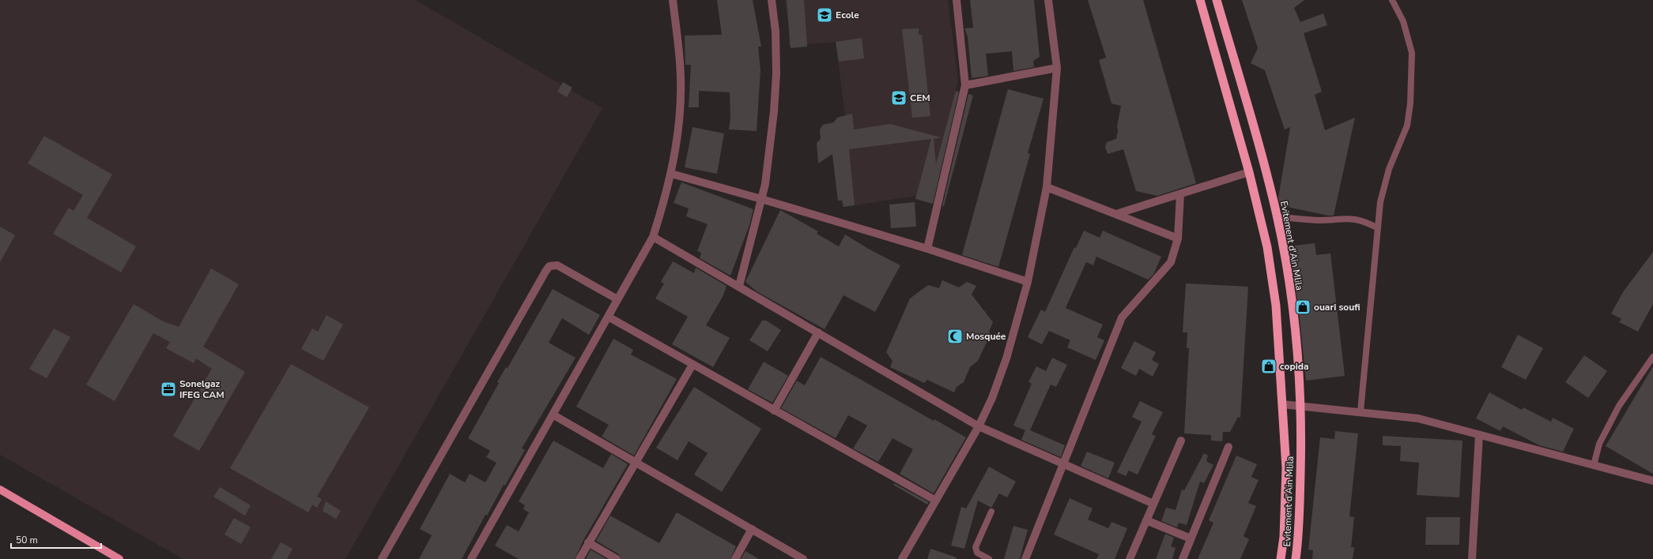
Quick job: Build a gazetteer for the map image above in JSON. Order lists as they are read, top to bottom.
{
  "streets": {
    "highway": ["Evitement d'Ain Mlila"]
  },
  "places": {
    "school or university": ["Ecole", "CEM"],
    "shop": ["ouari soufi", "copida"],
    "mosque": ["Mosquée"],
    "office": ["Sonelgaz IFEG CAM"]
  },
  "scale_bar": "50 m"
}
